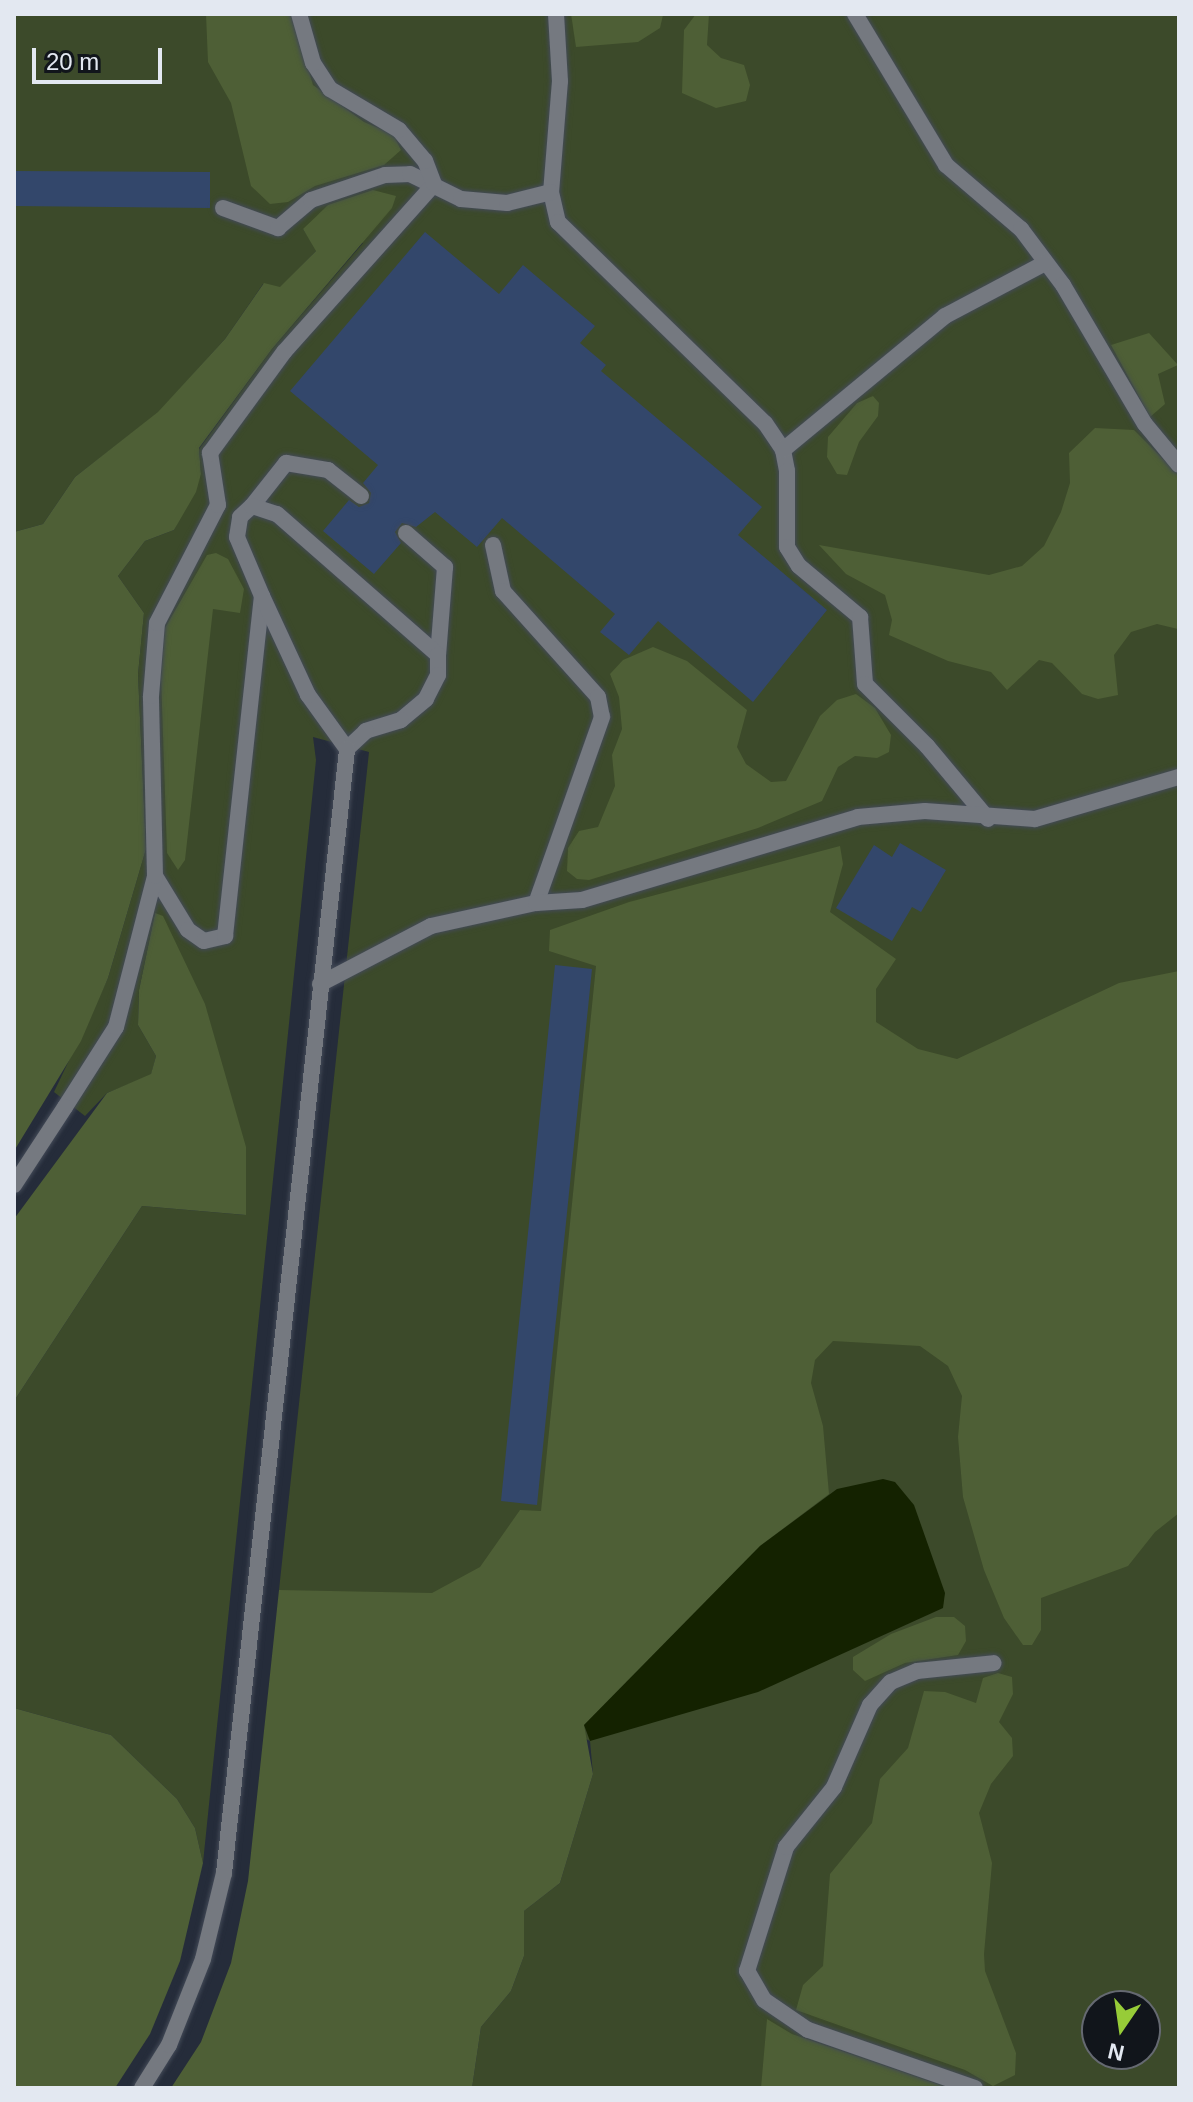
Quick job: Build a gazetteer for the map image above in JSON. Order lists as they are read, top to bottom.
{
  "scale_bar": "20 m",
  "north": "bottom"
}
